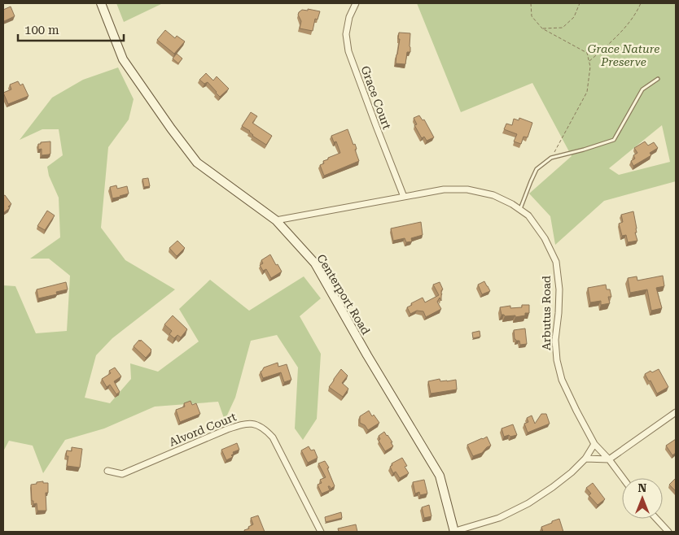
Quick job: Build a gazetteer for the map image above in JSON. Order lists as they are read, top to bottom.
{
  "streets": {
    "main road": ["Centerport Road"],
    "street": ["Grace Court", "Arbutus Road", "Alvord Court"]
  },
  "crossings": [
    ["Grace Court", "Arbutus Road"],
    ["Centerport Road", "Arbutus Road"]
  ],
  "parks": ["Grace Nature Preserve"],
  "scale_bar": "100 m",
  "north": "top"
}
